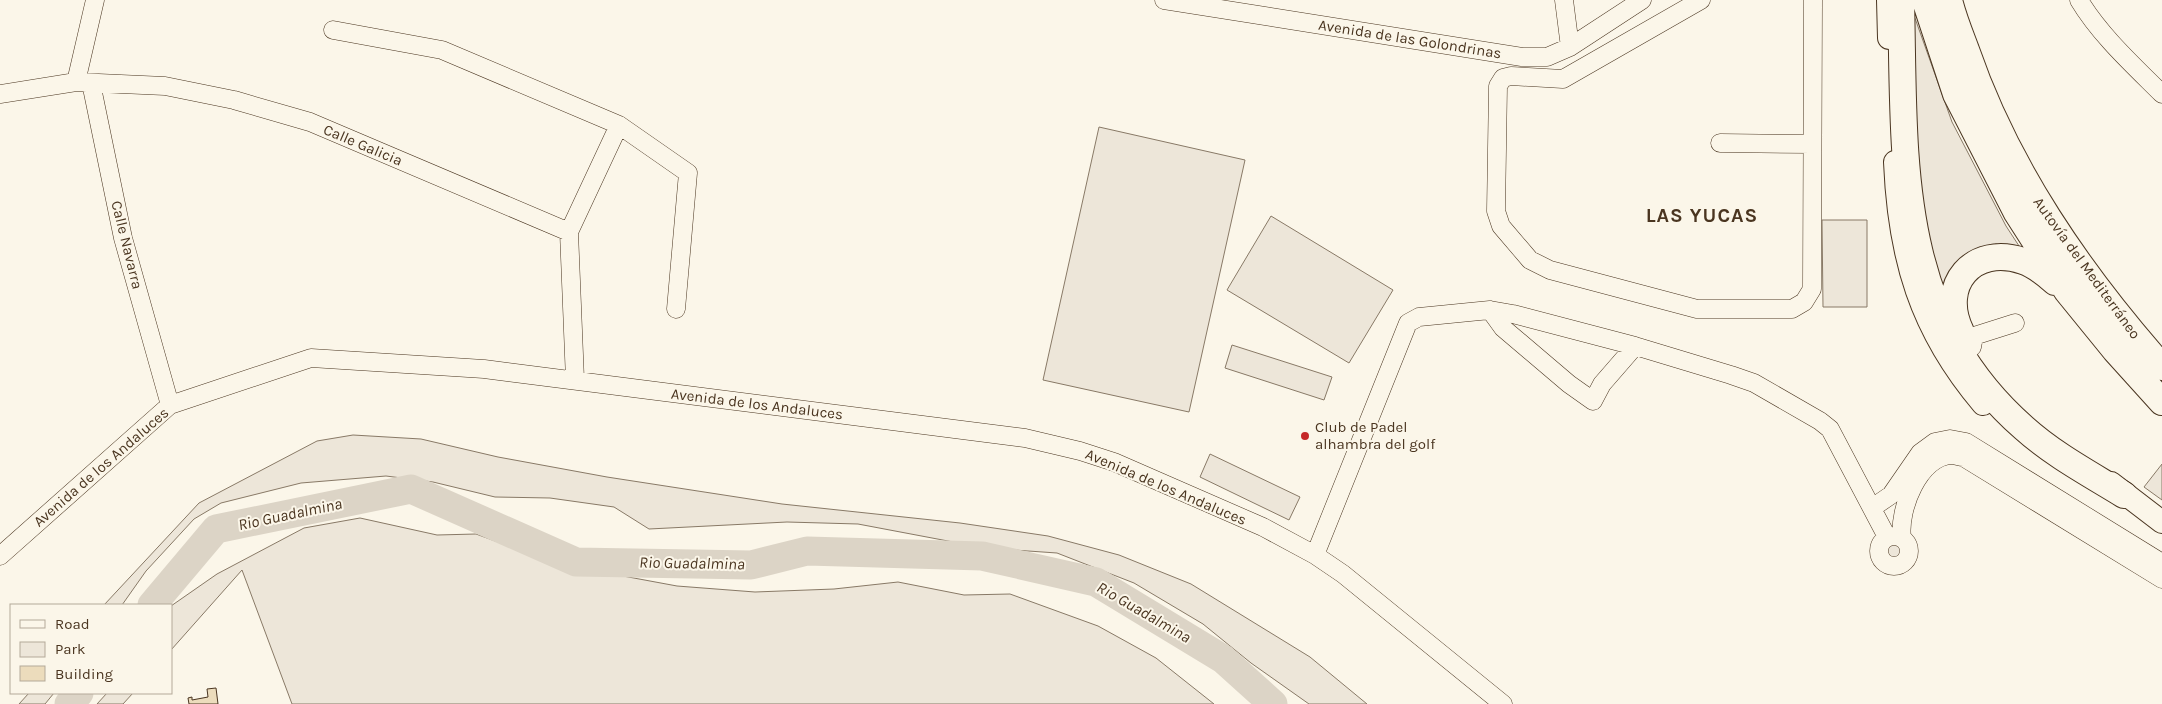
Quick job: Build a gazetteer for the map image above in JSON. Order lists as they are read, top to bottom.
{
  "streets": {
    "highway": ["Autovía del Mediterráneo"],
    "street": [
      "Avenida de las Golondrinas",
      "Calle Galicia",
      "Calle Navarra",
      "Avenida de los Andaluces"
    ]
  },
  "crossings": [
    ["Calle Galicia", "Calle Navarra"],
    ["Calle Navarra", "Avenida de los Andaluces"]
  ],
  "districts": ["LAS YUCAS"],
  "water": ["Rio Guadalmina"],
  "places": ["Club de Padel alhambra del golf"],
  "legend": ["Road", "Park", "Building"]
}
